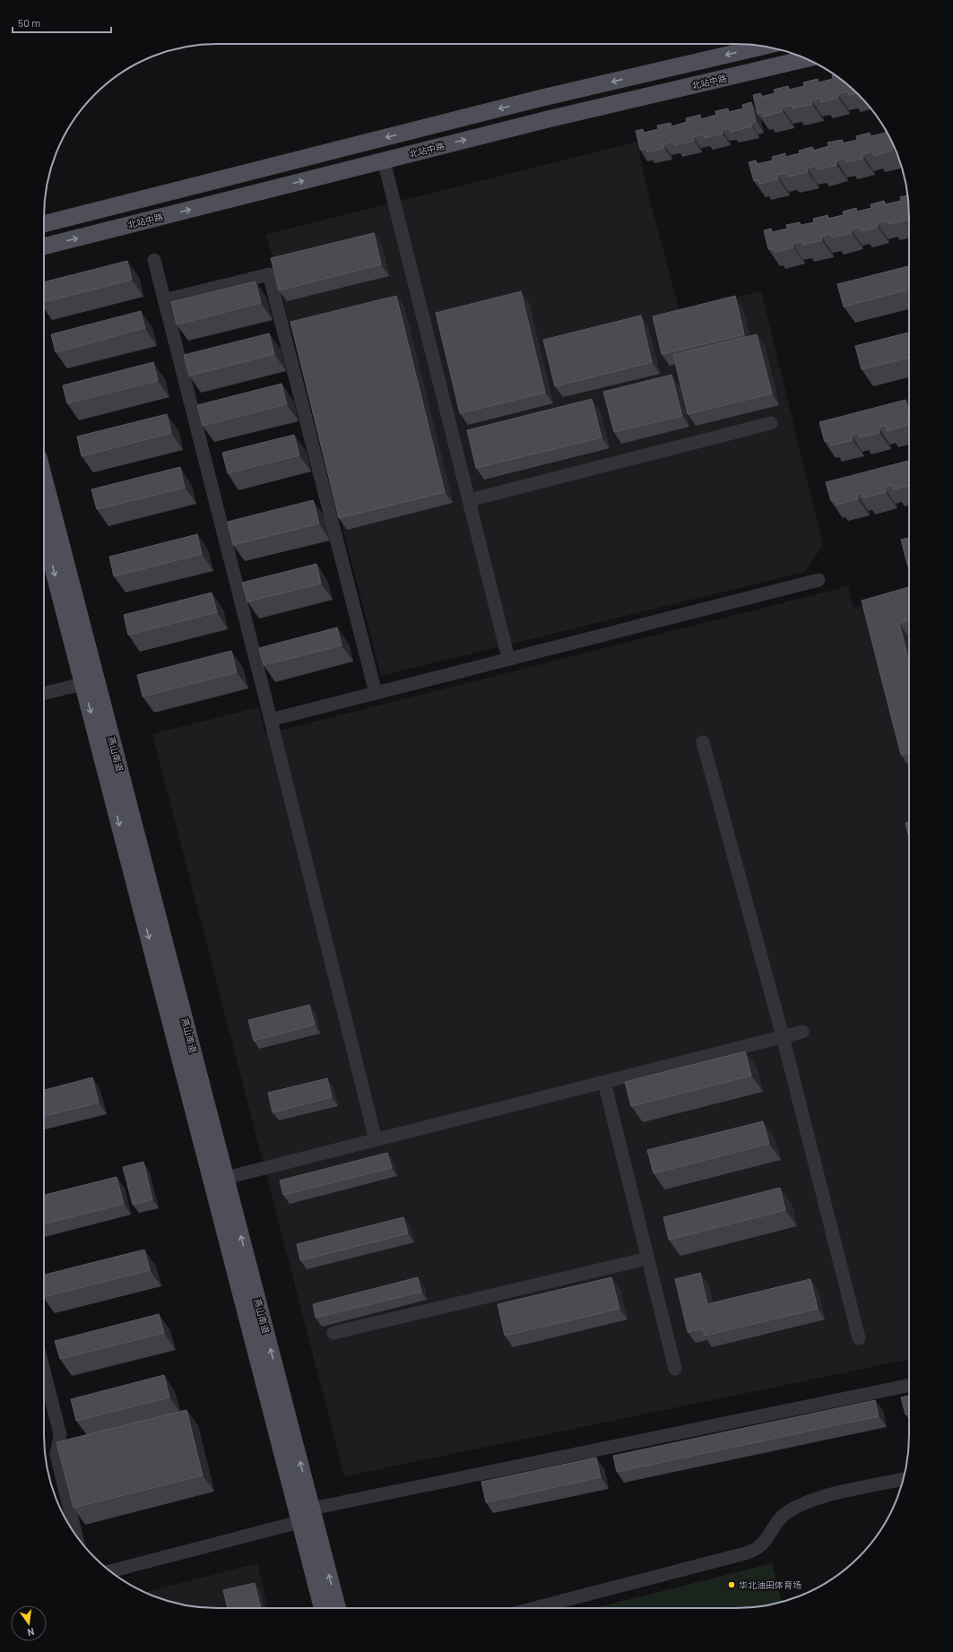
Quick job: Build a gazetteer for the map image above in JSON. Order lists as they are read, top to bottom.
{
  "streets": {
    "main road": ["北站中路", "燕山南道"]
  },
  "places": ["华北油田体育场"],
  "scale_bar": "50 m",
  "north": "bottom"
}
